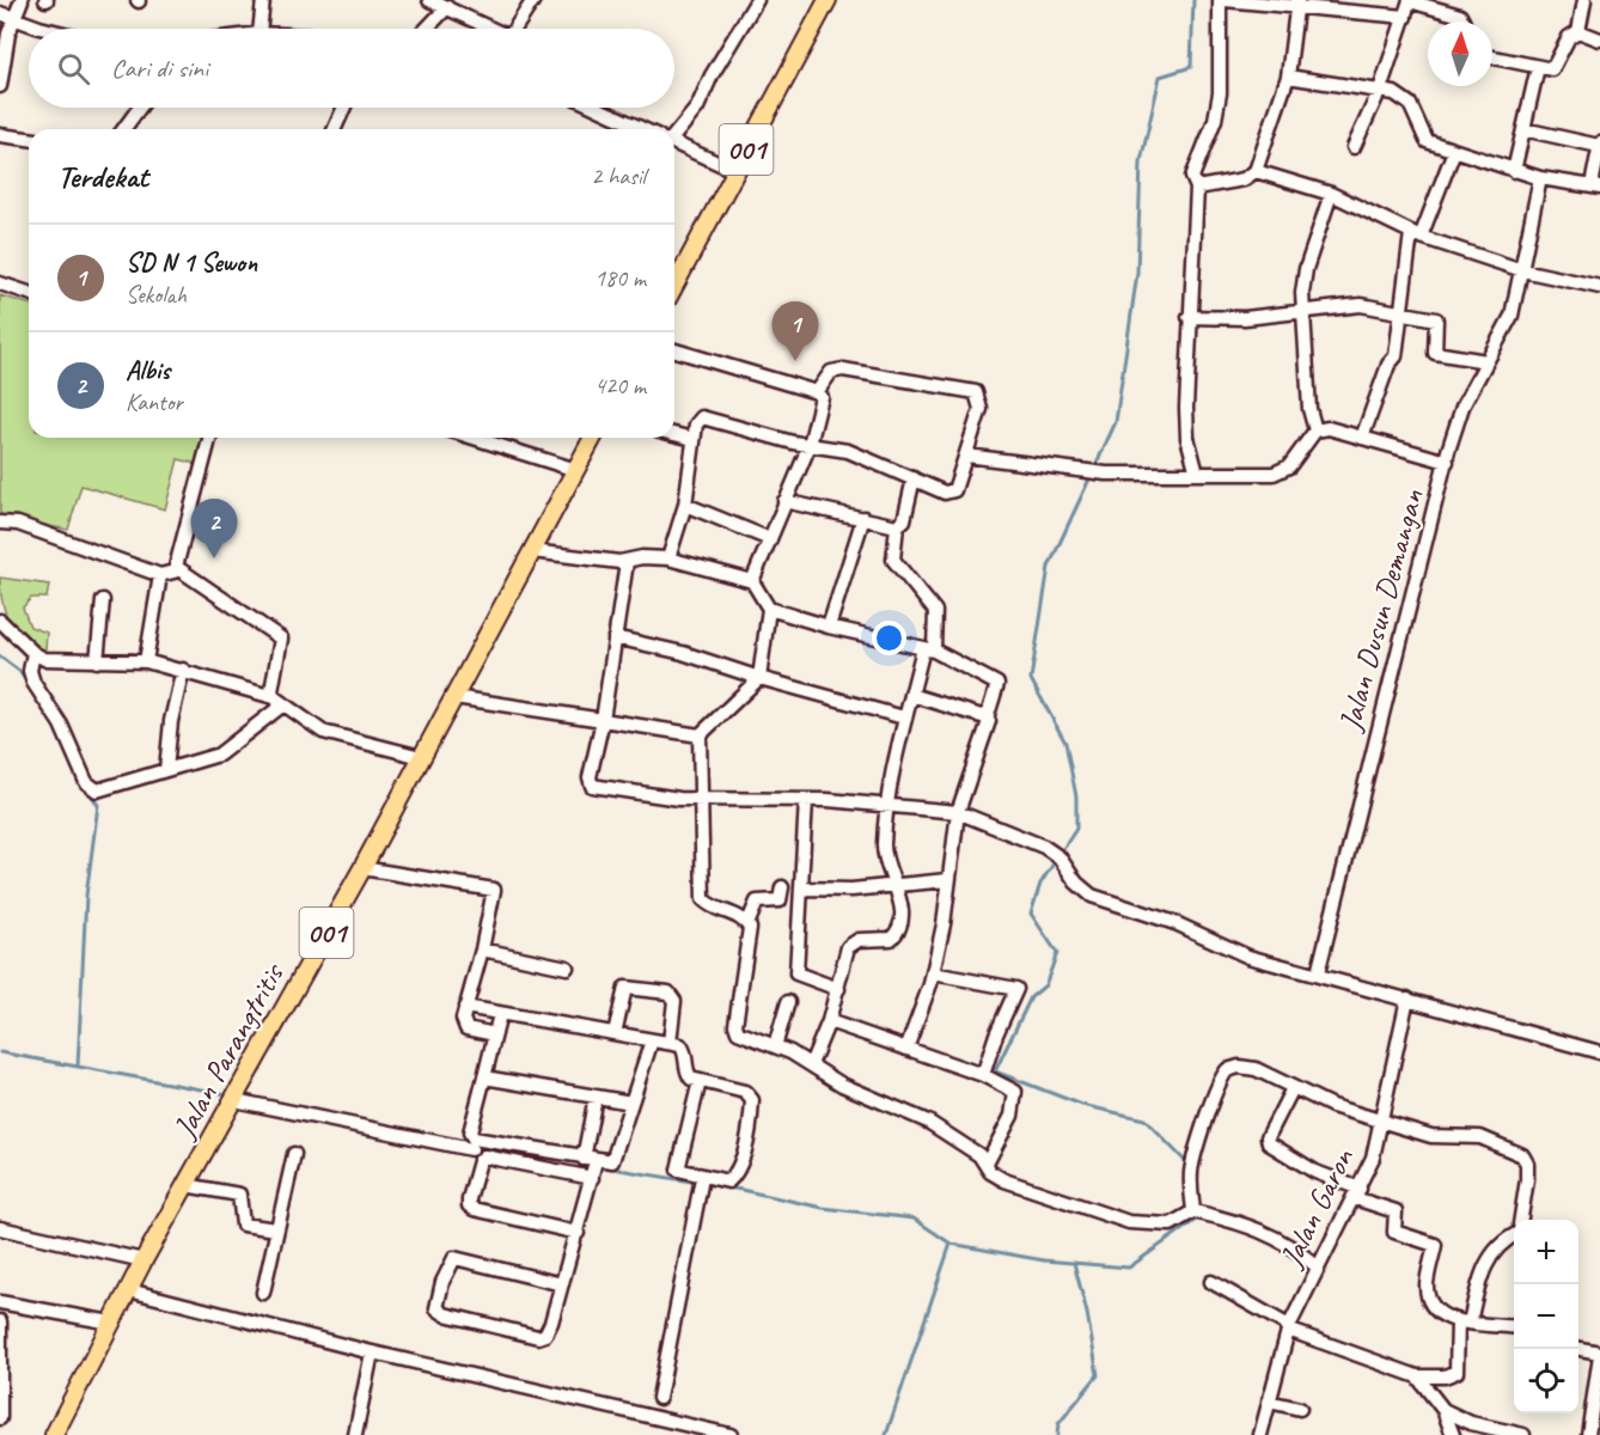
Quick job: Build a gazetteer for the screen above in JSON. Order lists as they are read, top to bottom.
{
  "streets": {
    "main road": ["001", "Jalan Parangtritis"],
    "street": ["Jalan Dusun Demangan", "Jalan Garon"]
  },
  "north": "top",
  "page": {
    "search": "Cari di sini",
    "heading": ["Terdekat", "2 hasil"],
    "list": [
      {
        "mark": "1",
        "name": "SD N 1 Sewon",
        "note": "Sekolah",
        "value": "180 m"
      },
      {
        "mark": "2",
        "name": "Albis",
        "note": "Kantor",
        "value": "420 m"
      }
    ],
    "pins": ["1", "2"],
    "map_buttons": ["+", "−"]
  }
}
